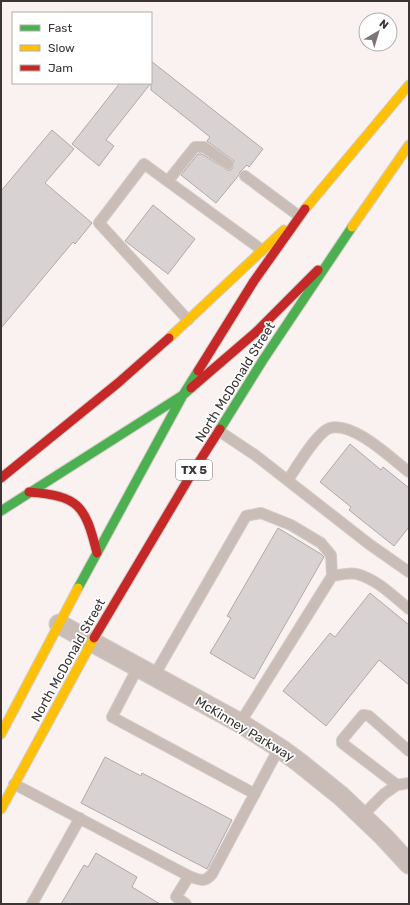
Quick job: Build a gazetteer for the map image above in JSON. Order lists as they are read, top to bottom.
{
  "streets": {
    "main road": ["North McDonald Street", "TX 5"],
    "street": ["McKinney Parkway"]
  },
  "crossings": [
    ["North McDonald Street", "McKinney Parkway"]
  ],
  "legend": ["Fast", "Slow", "Jam"],
  "north": "top right"
}
